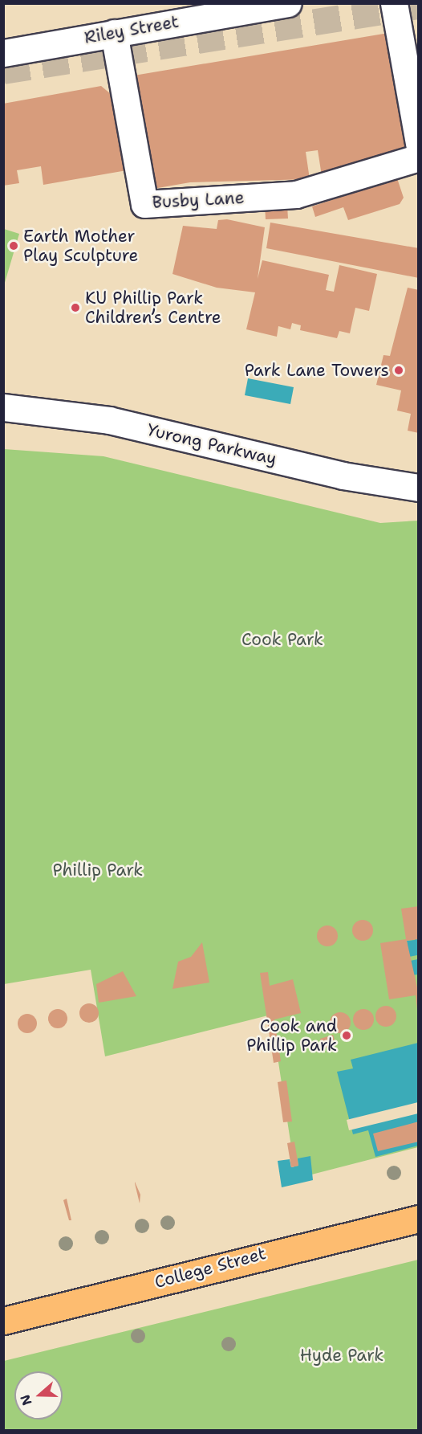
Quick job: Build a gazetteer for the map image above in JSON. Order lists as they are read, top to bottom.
{
  "streets": {
    "main road": ["College Street"],
    "street": ["Riley Street", "Busby Lane", "Yurong Parkway"]
  },
  "crossings": [
    ["Riley Street", "Busby Lane"]
  ],
  "parks": ["Cook Park", "Phillip Park", "Hyde Park"],
  "places": [
    "Earth Mother Play Sculpture",
    "KU Phillip Park Children’s Centre",
    "Park Lane Towers",
    "Cook and Phillip Park"
  ],
  "north": "left"
}
